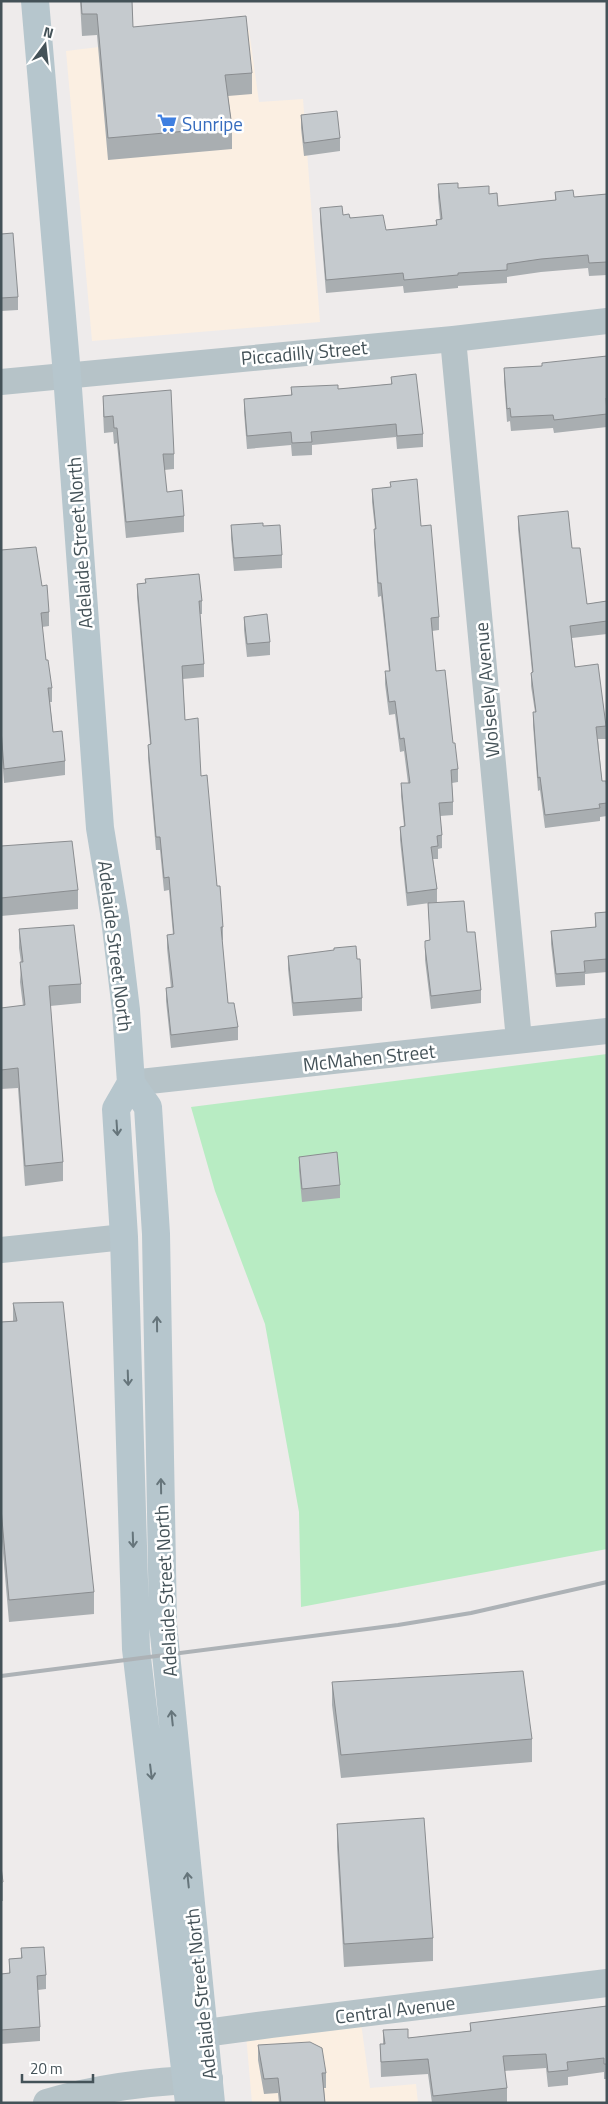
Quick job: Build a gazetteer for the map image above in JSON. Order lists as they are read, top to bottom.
{
  "streets": {
    "main road": ["Adelaide Street North"],
    "street": [
      "Piccadilly Street",
      "Wolseley Avenue",
      "McMahen Street",
      "Central Avenue"
    ]
  },
  "crossings": [
    ["Piccadilly Street", "Adelaide Street North"],
    ["Piccadilly Street", "Wolseley Avenue"],
    ["Adelaide Street North", "McMahen Street"],
    ["Adelaide Street North", "Central Avenue"],
    ["Wolseley Avenue", "McMahen Street"]
  ],
  "places": {
    "supermarket": ["Sunripe"]
  },
  "scale_bar": "20 m",
  "north": "top"
}
